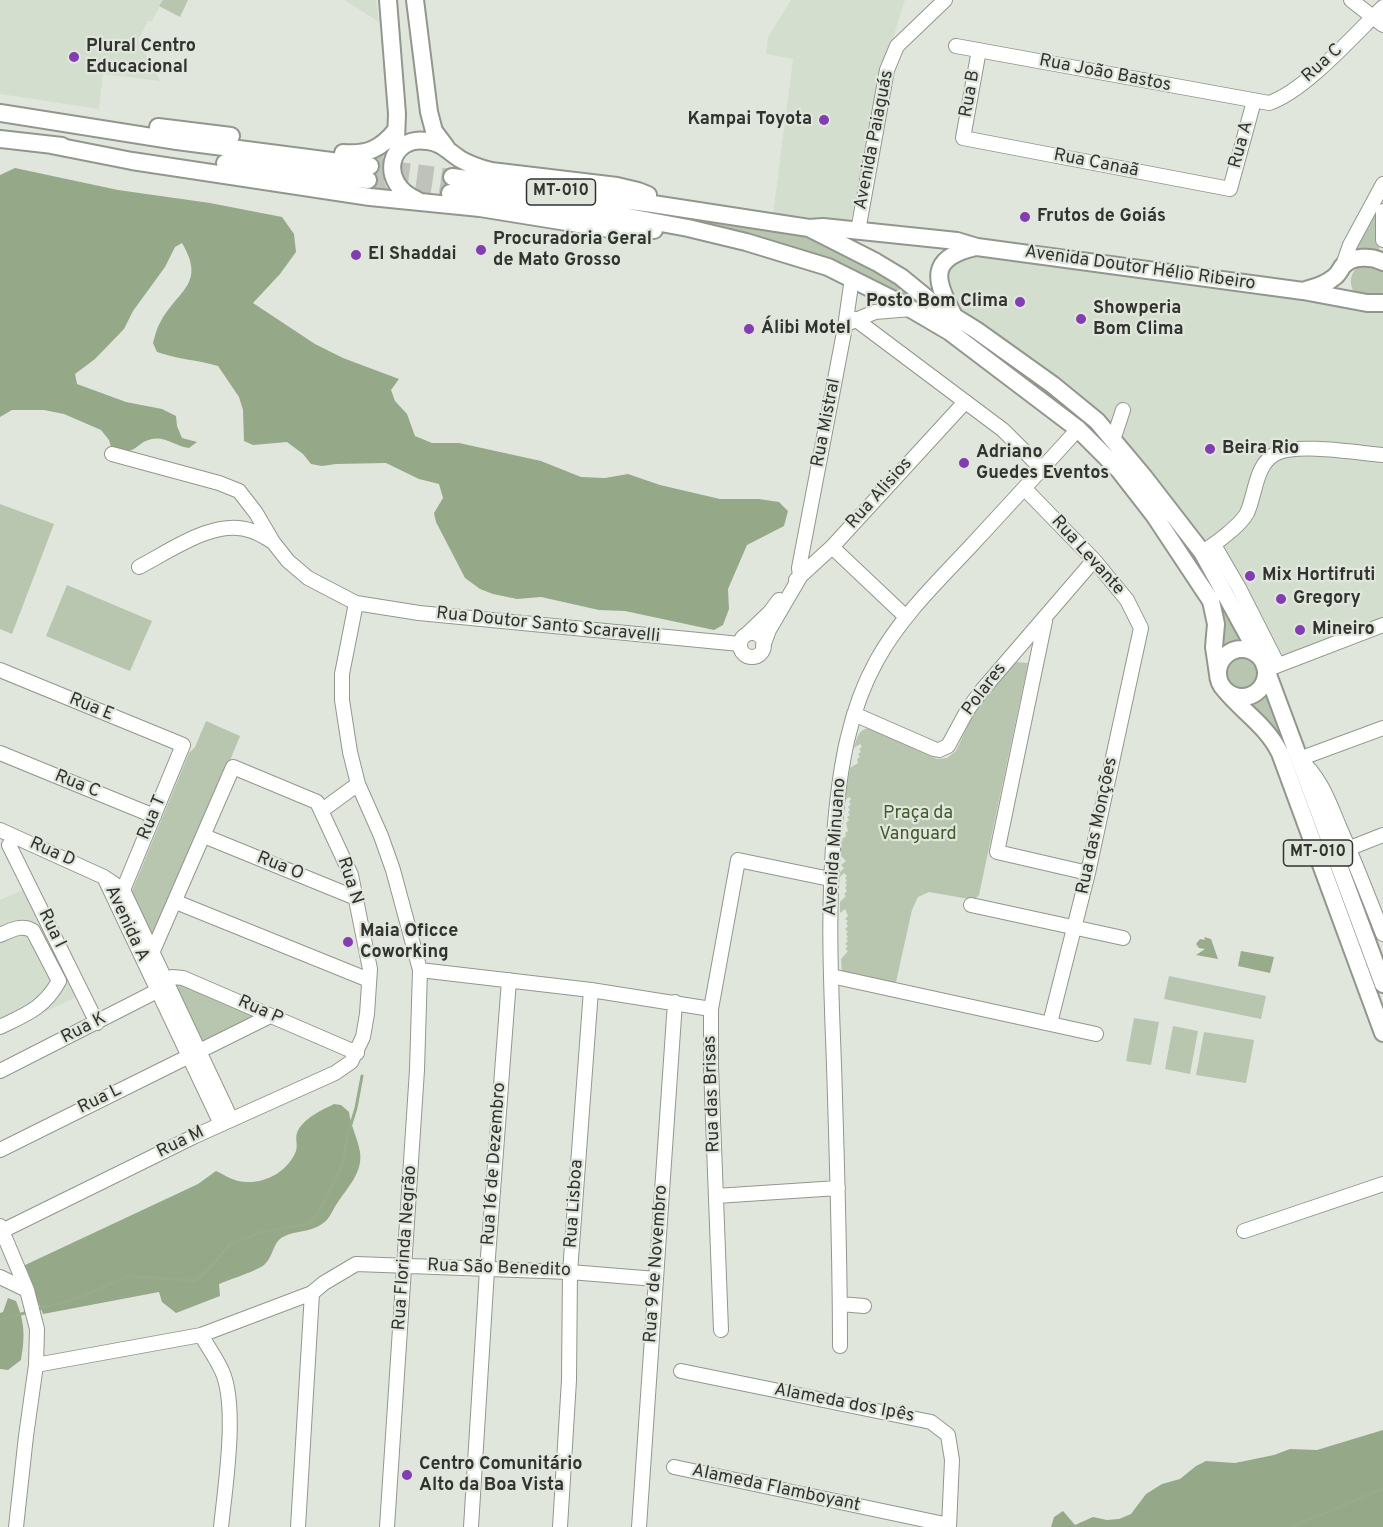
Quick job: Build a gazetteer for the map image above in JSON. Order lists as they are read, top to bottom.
{
  "streets": {
    "main road": ["MT-010", "Avenida Doutor Hélio Ribeiro"],
    "street": [
      "Rua C",
      "Rua João Bastos",
      "Rua B",
      "Avenida Paiaguás",
      "Rua A",
      "Rua Canaã",
      "Rua Mistral",
      "Rua Alisios",
      "Rua Levante",
      "Rua Doutor Santo Scaravelli",
      "Polares",
      "Rua E",
      "Rua T",
      "Rua das Monções",
      "Avenida Minuano",
      "Rua D",
      "Rua O",
      "Rua N",
      "Avenida A",
      "Rua I",
      "Rua P",
      "Rua K",
      "Rua das Brisas",
      "Rua L",
      "Rua M",
      "Rua 16 de Dezembro",
      "Rua Lisboa",
      "Rua Florinda Negrão",
      "Rua 9 de Novembro",
      "Rua São Benedito",
      "Alameda dos Ipês",
      "Alameda Flamboyant"
    ]
  },
  "crossings": [
    ["Rua C", "Rua João Bastos"],
    ["Rua C", "Rua A"],
    ["Rua C", "Rua T"],
    ["Rua João Bastos", "Rua B"],
    ["Rua João Bastos", "Rua A"],
    ["Rua B", "Rua Canaã"],
    ["Avenida Paiaguás", "MT-010"],
    ["Rua A", "Rua Canaã"],
    ["MT-010", "Avenida Doutor Hélio Ribeiro"],
    ["MT-010", "Rua Mistral"],
    ["MT-010", "Avenida Minuano"],
    ["Rua Mistral", "Rua Alisios"],
    ["Rua Levante", "Polares"],
    ["Rua Levante", "Rua das Monções"],
    ["Rua Levante", "Avenida Minuano"],
    ["Rua Doutor Santo Scaravelli", "Rua Florinda Negrão"],
    ["Polares", "Avenida Minuano"],
    ["Rua E", "Rua T"],
    ["Rua T", "Avenida A"],
    ["Avenida Minuano", "Rua das Brisas"],
    ["Rua D", "Avenida A"],
    ["Rua D", "Rua I"],
    ["Rua O", "Rua N"],
    ["Rua N", "Rua P"],
    ["Rua N", "Rua M"],
    ["Avenida A", "Rua P"],
    ["Avenida A", "Rua K"],
    ["Avenida A", "Rua L"],
    ["Avenida A", "Rua M"],
    ["Rua I", "Rua K"],
    ["Rua P", "Rua K"],
    ["Rua P", "Rua L"],
    ["Rua P", "Rua M"],
    ["Rua 16 de Dezembro", "Rua São Benedito"],
    ["Rua Lisboa", "Rua São Benedito"],
    ["Rua Florinda Negrão", "Rua São Benedito"],
    ["Rua 9 de Novembro", "Rua São Benedito"],
    ["Alameda dos Ipês", "Alameda Flamboyant"]
  ],
  "parks": ["Praça da Vanguard"],
  "places": [
    "Plural Centro Educacional",
    "Kampai Toyota",
    "Frutos de Goiás",
    "Procuradoria Geral de Mato Grosso",
    "El Shaddai",
    "Posto Bom Clima",
    "Showperia Bom Clima",
    "Álibi Motel",
    "Beira Rio",
    "Adriano Guedes Eventos",
    "Mix Hortifruti",
    "Gregory",
    "Mineiro",
    "Maia Oficce Coworking",
    "Centro Comunitário Alto da Boa Vista"
  ]
}
